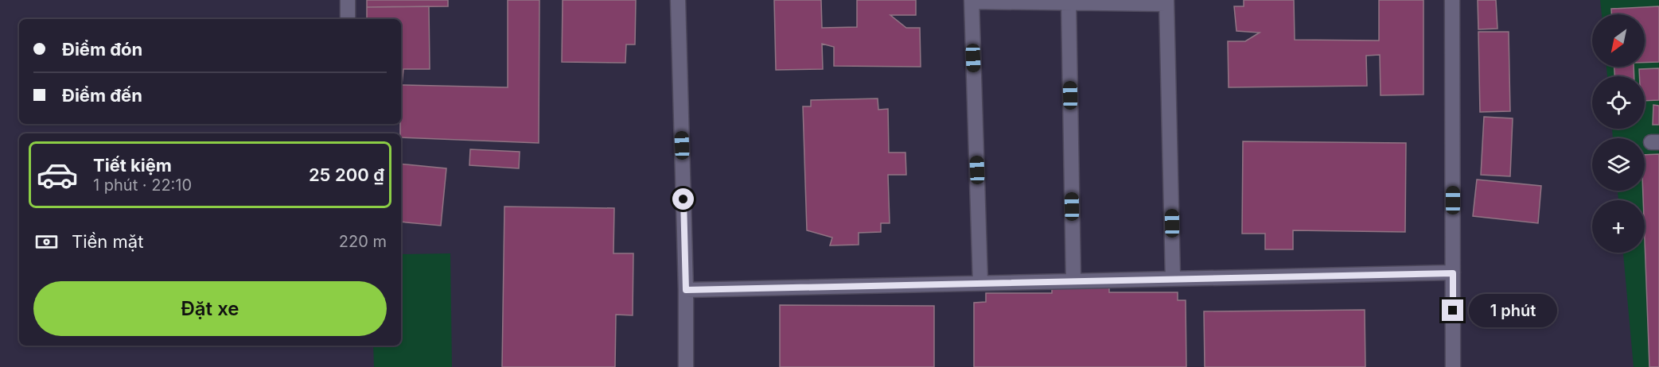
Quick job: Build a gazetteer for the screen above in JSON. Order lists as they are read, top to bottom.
{
  "north": "bottom left",
  "page": {
    "map_buttons": "+",
    "banner": ["Điểm đón", "Điểm đến"],
    "list": [
      {
        "name": "Tiết kiệm",
        "note": "1 phút · 22:10",
        "value": "25 200 ₫"
      }
    ],
    "pay": ["Tiền mặt", "220 m"],
    "buttons": "Đặt xe",
    "bubble": "1 phút"
  }
}
